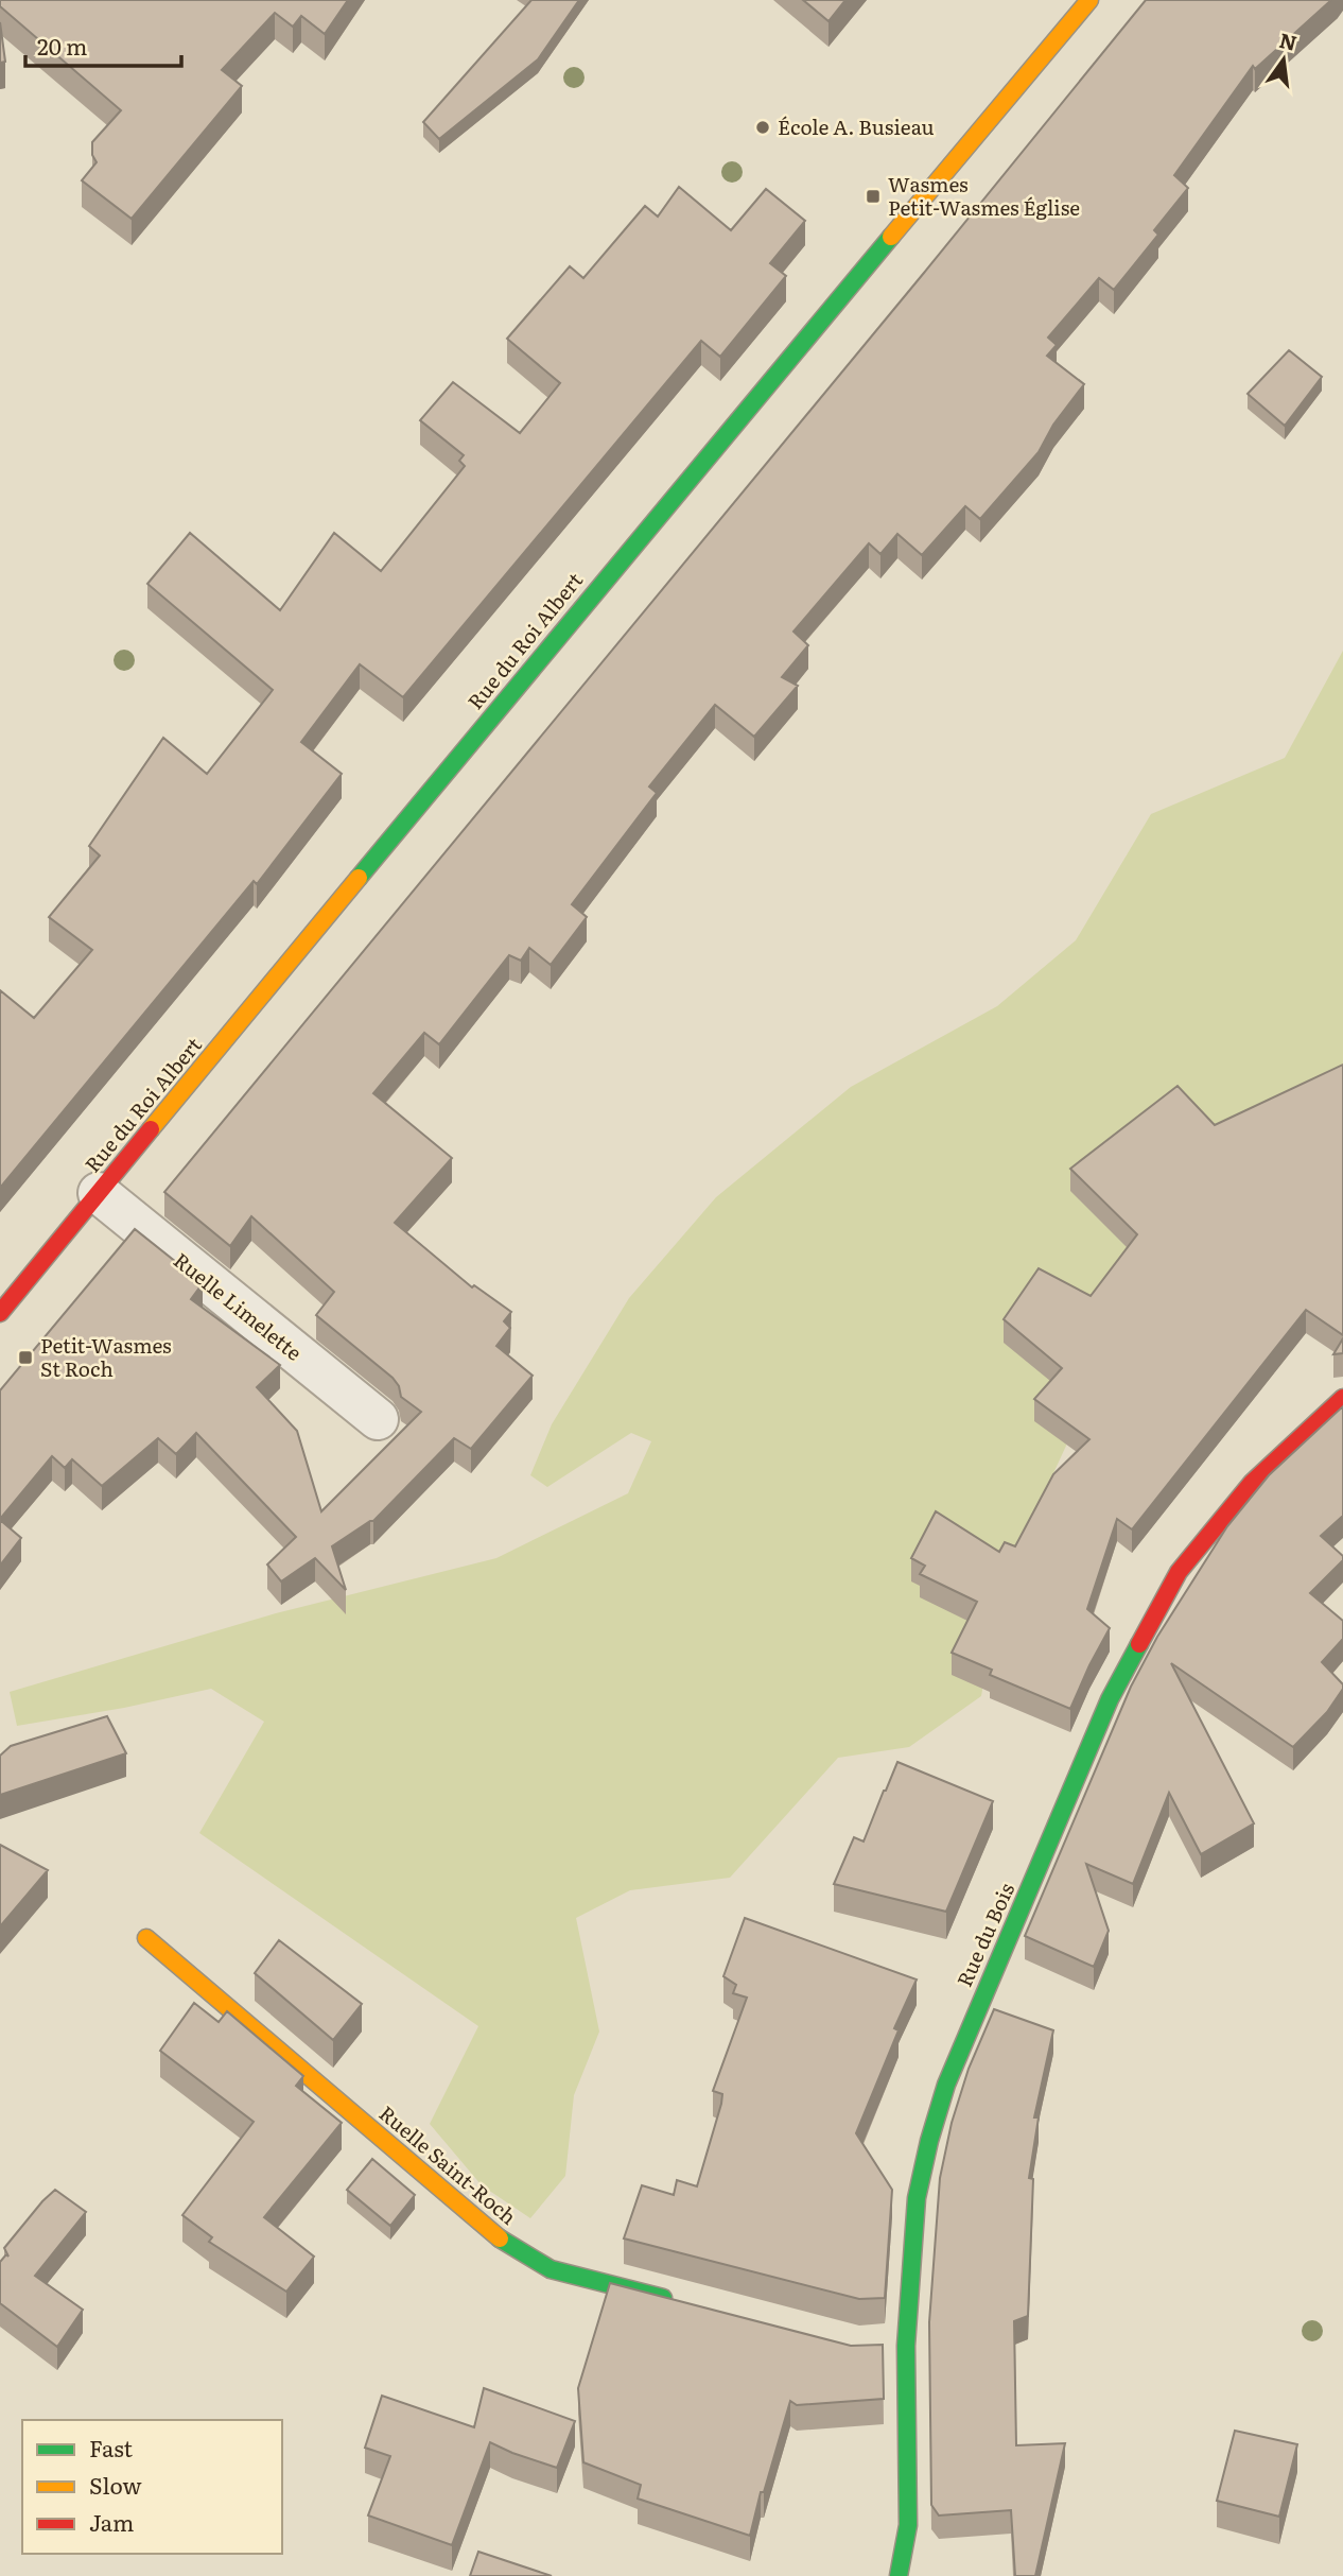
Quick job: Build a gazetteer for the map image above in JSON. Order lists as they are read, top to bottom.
{
  "streets": {
    "street": [
      "Rue du Roi Albert",
      "Ruelle Limelette",
      "Rue du Bois",
      "Ruelle Saint-Roch"
    ]
  },
  "crossings": [
    ["Rue du Roi Albert", "Ruelle Limelette"]
  ],
  "places": {
    "other": ["École A. Busieau"],
    "transit": ["Wasmes Petit-Wasmes Église", "Petit-Wasmes St Roch"]
  },
  "legend": ["Fast", "Slow", "Jam"],
  "scale_bar": "20 m",
  "north": "top"
}
